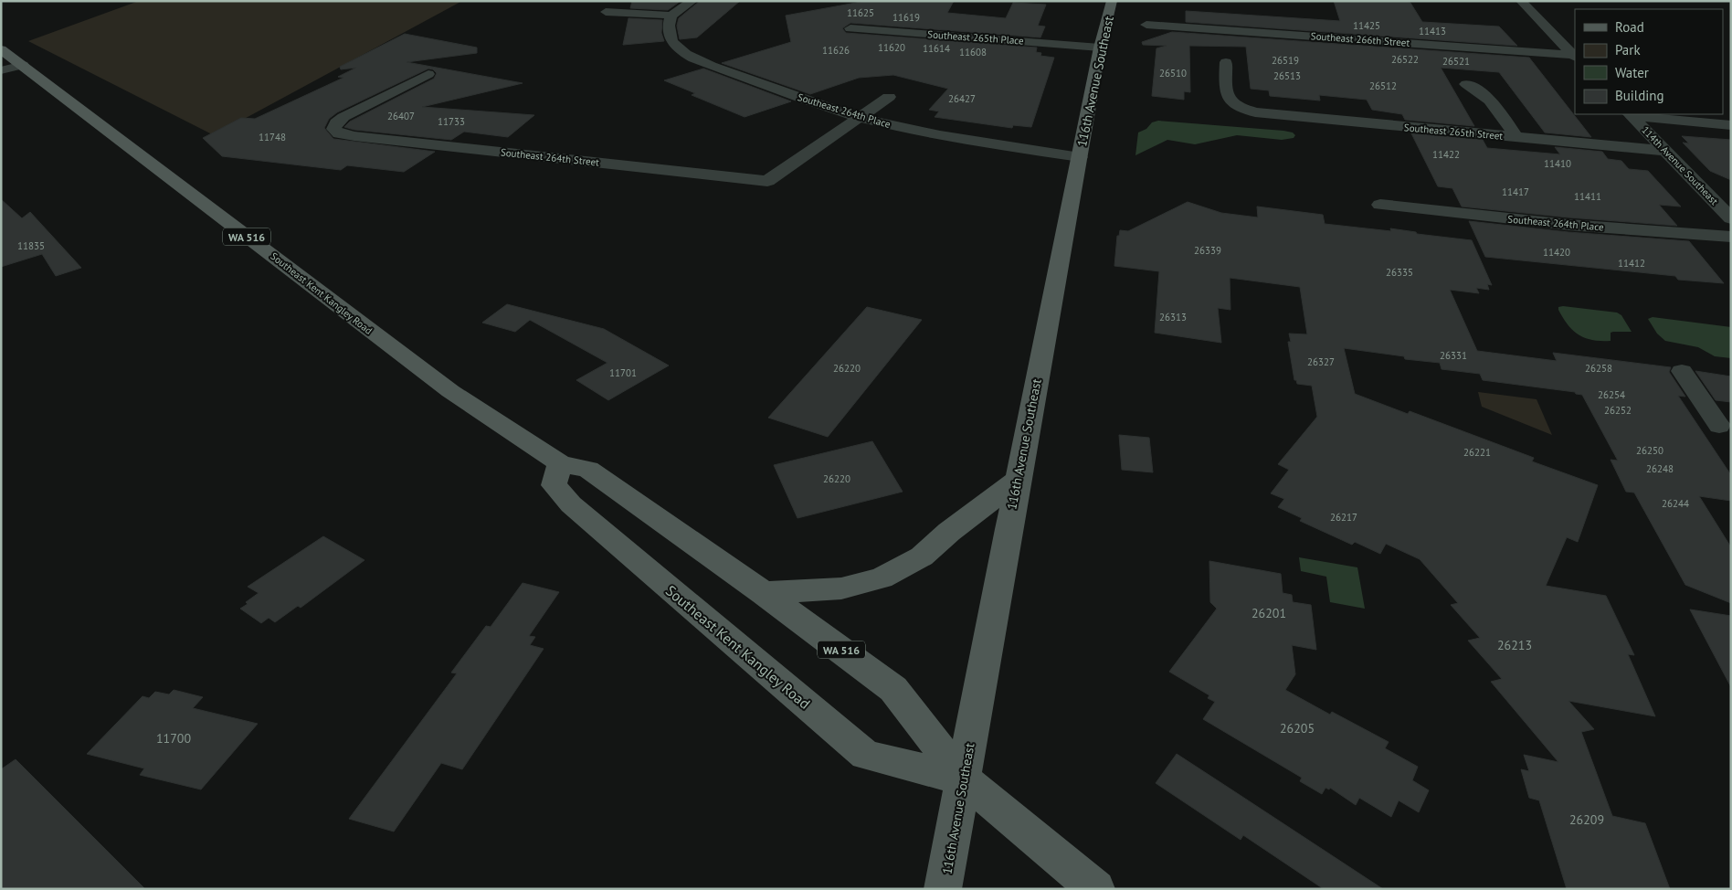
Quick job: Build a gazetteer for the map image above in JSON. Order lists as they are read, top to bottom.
{
  "streets": {
    "main road": ["116th Avenue Southeast", "WA 516", "Southeast Kent Kangley Road"],
    "street": [
      "Southeast 265th Place",
      "Southeast 266th Street",
      "Southeast 264th Place",
      "Southeast 265th Street",
      "Southeast 264th Street",
      "114th Avenue Southeast"
    ]
  },
  "crossings": [
    ["Southeast 265th Place", "116th Avenue Southeast"],
    ["116th Avenue Southeast", "Southeast 264th Place"],
    ["116th Avenue Southeast", "Southeast Kent Kangley Road"],
    ["Southeast 264th Place", "Southeast 264th Street"],
    ["Southeast 265th Street", "114th Avenue Southeast"]
  ],
  "house_numbers": [
    "11625",
    "11619",
    "11425",
    "11413",
    "11620",
    "11614",
    "11626",
    "11608",
    "26522",
    "26519",
    "26521",
    "26510",
    "26513",
    "26512",
    "26427",
    "26407",
    "11733",
    "11748",
    "11422",
    "11410",
    "11417",
    "11411",
    "11835",
    "26339",
    "11420",
    "11412",
    "26335",
    "26313",
    "26331",
    "26327",
    "26220",
    "26258",
    "11701",
    "26254",
    "26252",
    "26250",
    "26221",
    "26248",
    "26220",
    "26244",
    "26217",
    "26201",
    "26213",
    "26205",
    "11700",
    "26209"
  ],
  "legend": [
    "Road",
    "Park",
    "Water",
    "Building"
  ]
}
